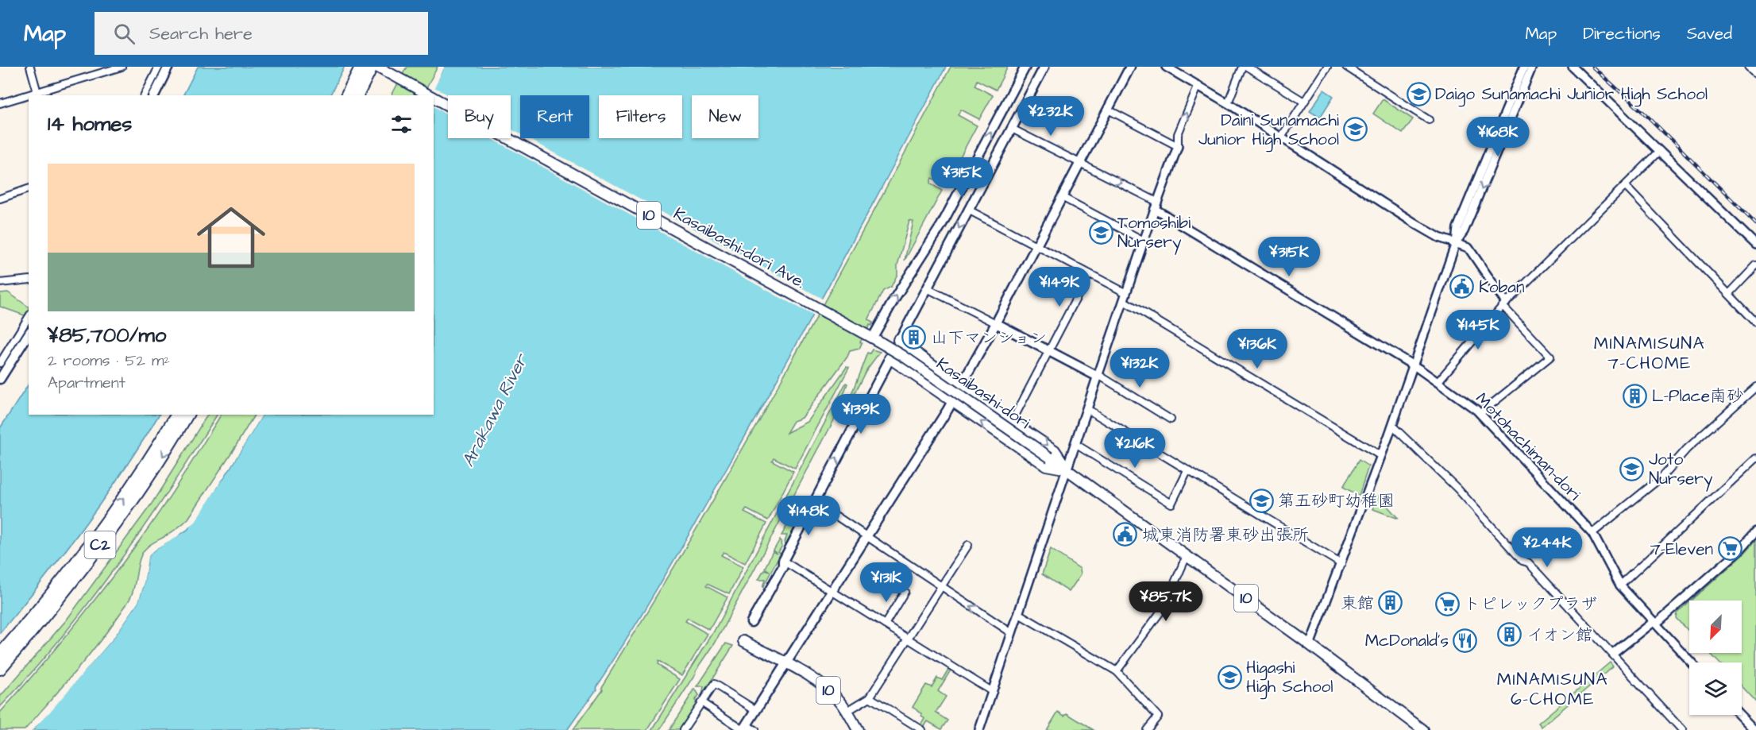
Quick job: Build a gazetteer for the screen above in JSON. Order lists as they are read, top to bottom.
{
  "streets": {
    "highway": ["C2"],
    "main road": ["10", "Kasaibashi-dori Ave.", "Kasaibashi-dori"],
    "street": ["Motohachiman-dori"]
  },
  "crossings": [
    ["10", "Kasaibashi-dori"],
    ["Kasaibashi-dori Ave.", "Kasaibashi-dori"]
  ],
  "districts": ["MINAMISUNA 7-CHOME", "MINAMISUNA 6-CHOME"],
  "water": ["Arakawa River"],
  "places": {
    "school or university": [
      "Daigo Sunamachi Junior High School",
      "Daini Sunamachi Junior High School",
      "Tomoshibi Nursery",
      "Joto Nursery",
      "第五砂町幼稚園",
      "Higashi High School"
    ],
    "public building": ["Koban", "城東消防署東砂出張所"],
    "building": [
      "山下マンション",
      "L-Place南砂",
      "東館",
      "イオン館"
    ],
    "supermarket": ["7-Eleven", "トピレックプラザ"],
    "restaurant": ["McDonald's"]
  },
  "north": "bottom left",
  "page": {
    "header": "Map",
    "search": "Search here",
    "nav": ["Map", "Directions", "Saved"],
    "chip": [
      "Buy",
      "Rent",
      "Filters",
      "New"
    ],
    "heading": "14 homes",
    "price": [
      "¥232K",
      "¥168K",
      "¥315K",
      "¥315K",
      "¥149K",
      "¥145K",
      "¥136K",
      "¥132K",
      "¥139K",
      "¥216K",
      "¥148K",
      "¥244K",
      "¥131K",
      "¥85.7K"
    ],
    "list": [
      {
        "name": "¥85,700/mo",
        "note": "2 rooms · 52 m² · Apartment"
      }
    ]
  }
}
